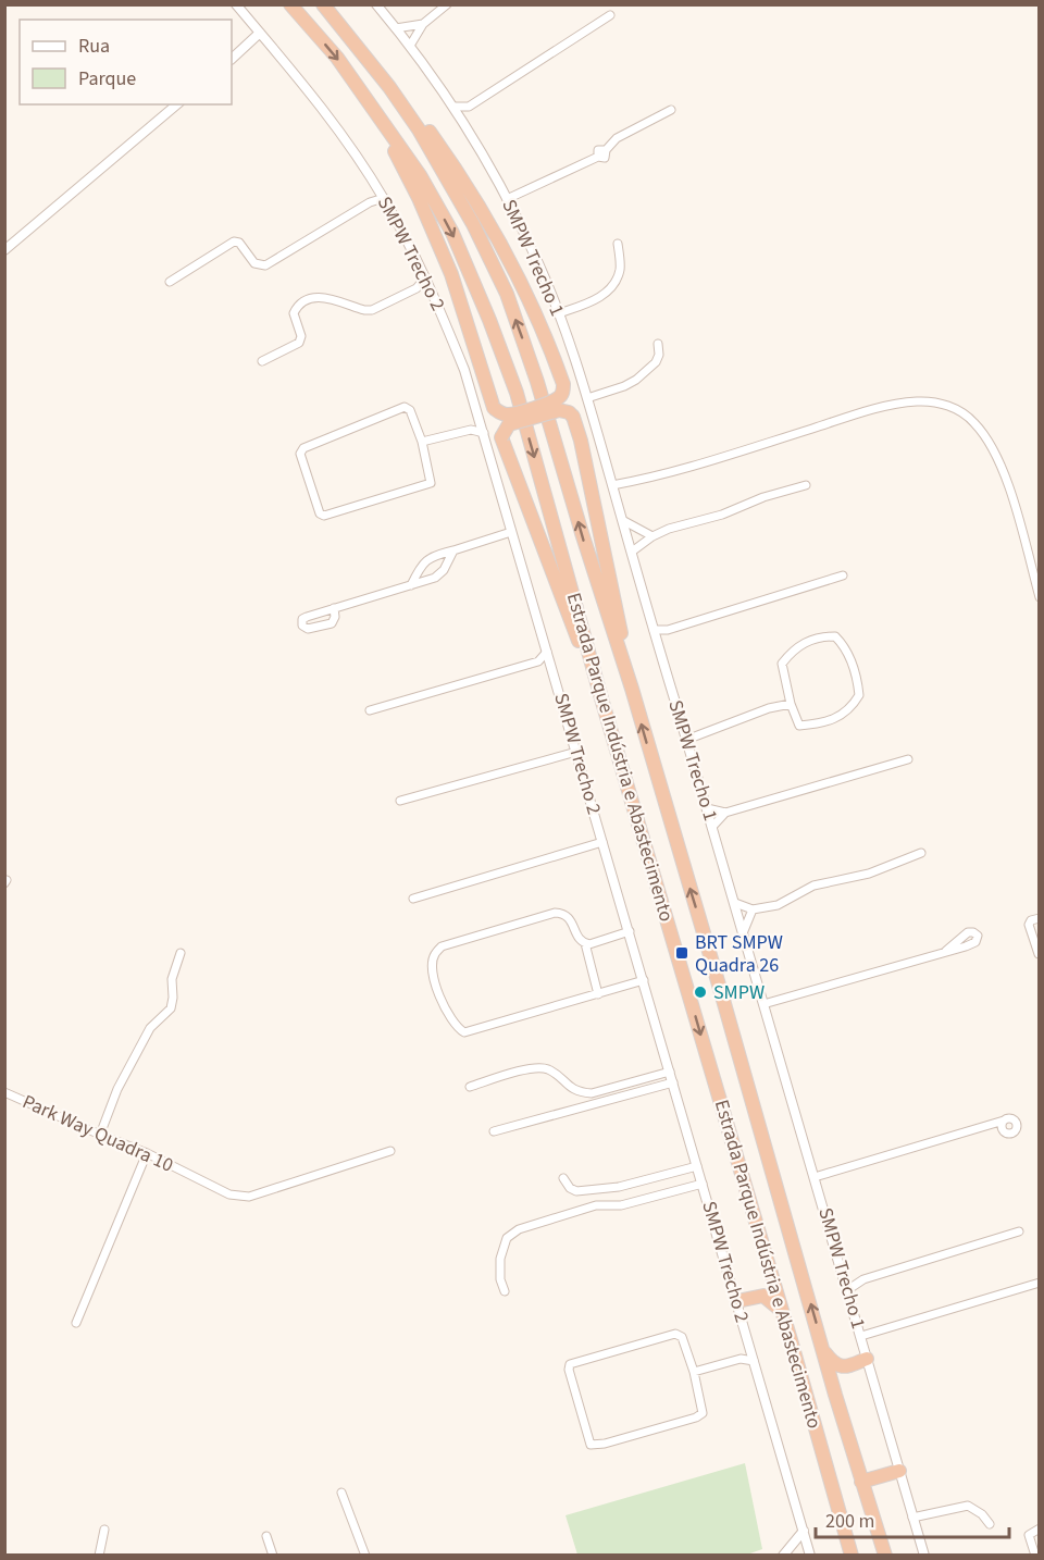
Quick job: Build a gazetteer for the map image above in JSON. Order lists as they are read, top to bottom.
{
  "streets": {
    "highway": ["Estrada Parque Indústria e Abastecimento"],
    "street": ["SMPW Trecho 2", "SMPW Trecho 1", "Park Way Quadra 10"]
  },
  "places": {
    "transit": ["BRT SMPW Quadra 26"],
    "other": ["SMPW"]
  },
  "legend": ["Rua", "Parque"],
  "scale_bar": "200 m"
}
